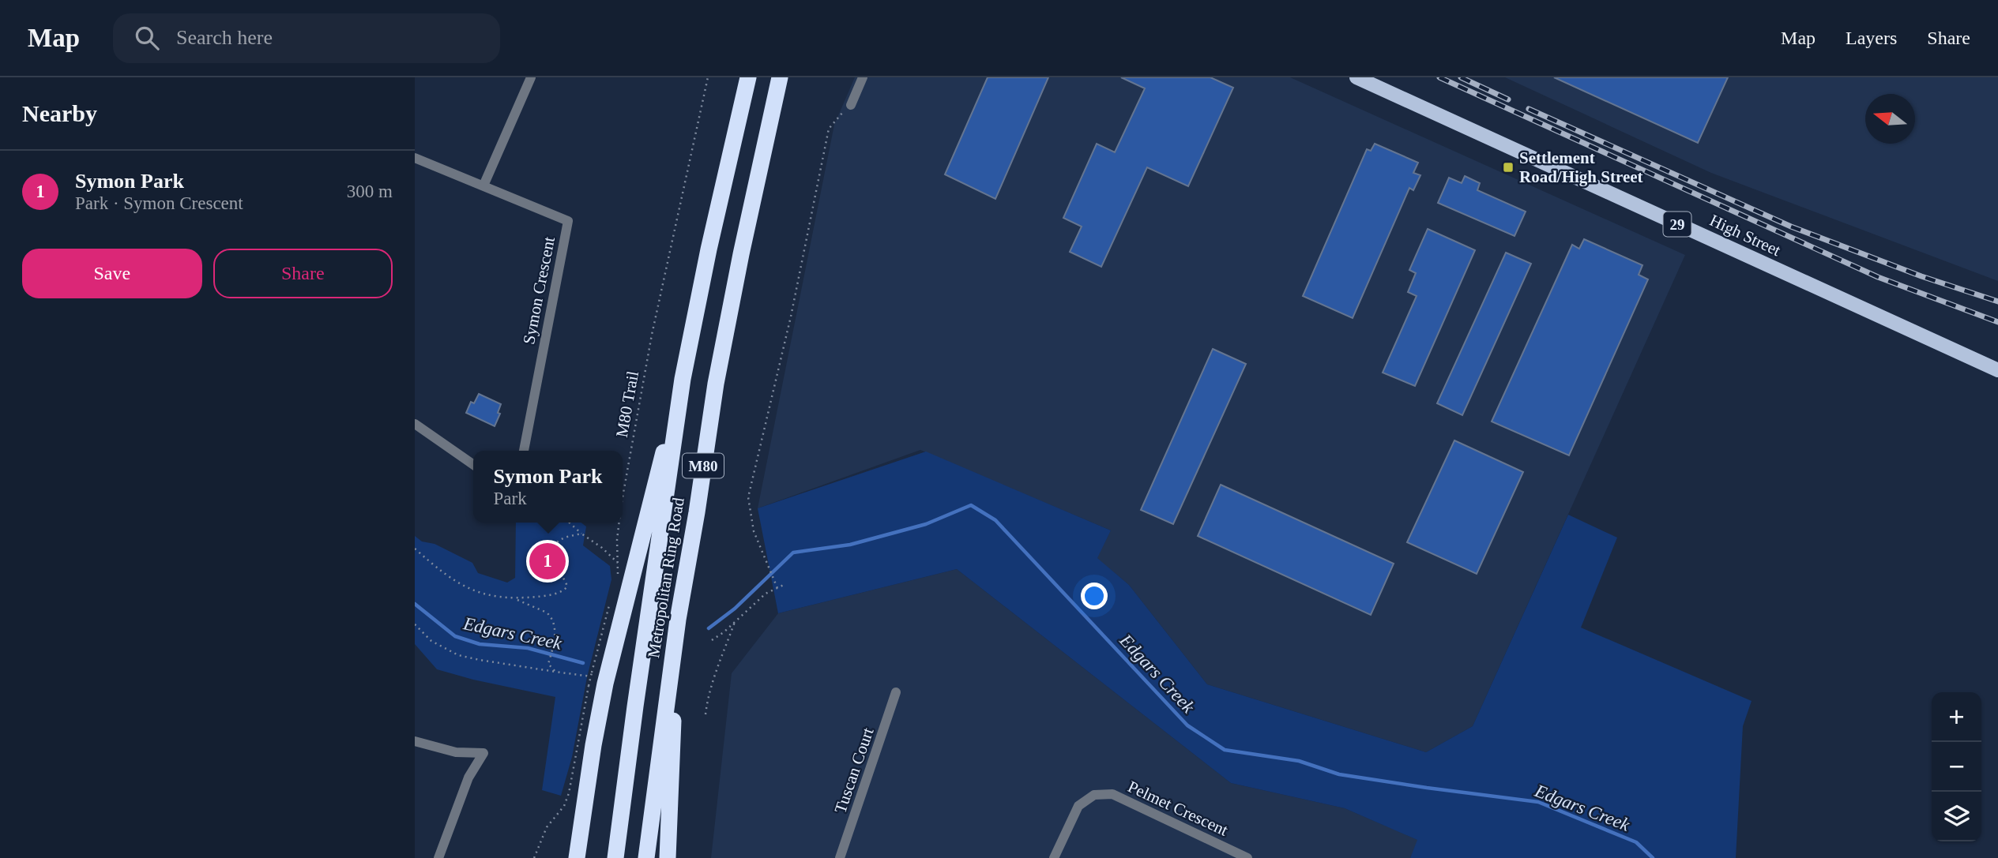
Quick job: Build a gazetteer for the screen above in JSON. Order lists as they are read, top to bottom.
{
  "streets": {
    "highway": ["M80", "Metropolitan Ring Road"],
    "main road": ["29", "High Street"],
    "street": ["Symon Crescent", "Tuscan Court", "Pelmet Crescent"],
    "path": ["M80 Trail"]
  },
  "water": ["Edgars Creek"],
  "places": {
    "transit": ["Settlement Road/High Street"]
  },
  "north": "left",
  "page": {
    "header": "Map",
    "search": "Search here",
    "nav": ["Map", "Layers", "Share"],
    "heading": "Nearby",
    "list": [
      {
        "mark": "1",
        "name": "Symon Park",
        "note": "Park · Symon Crescent",
        "value": "300 m"
      }
    ],
    "buttons": ["Save", "Share"],
    "popup": ["Symon Park", "Park"],
    "pins": "1",
    "map_buttons": ["+", "−"]
  }
}
